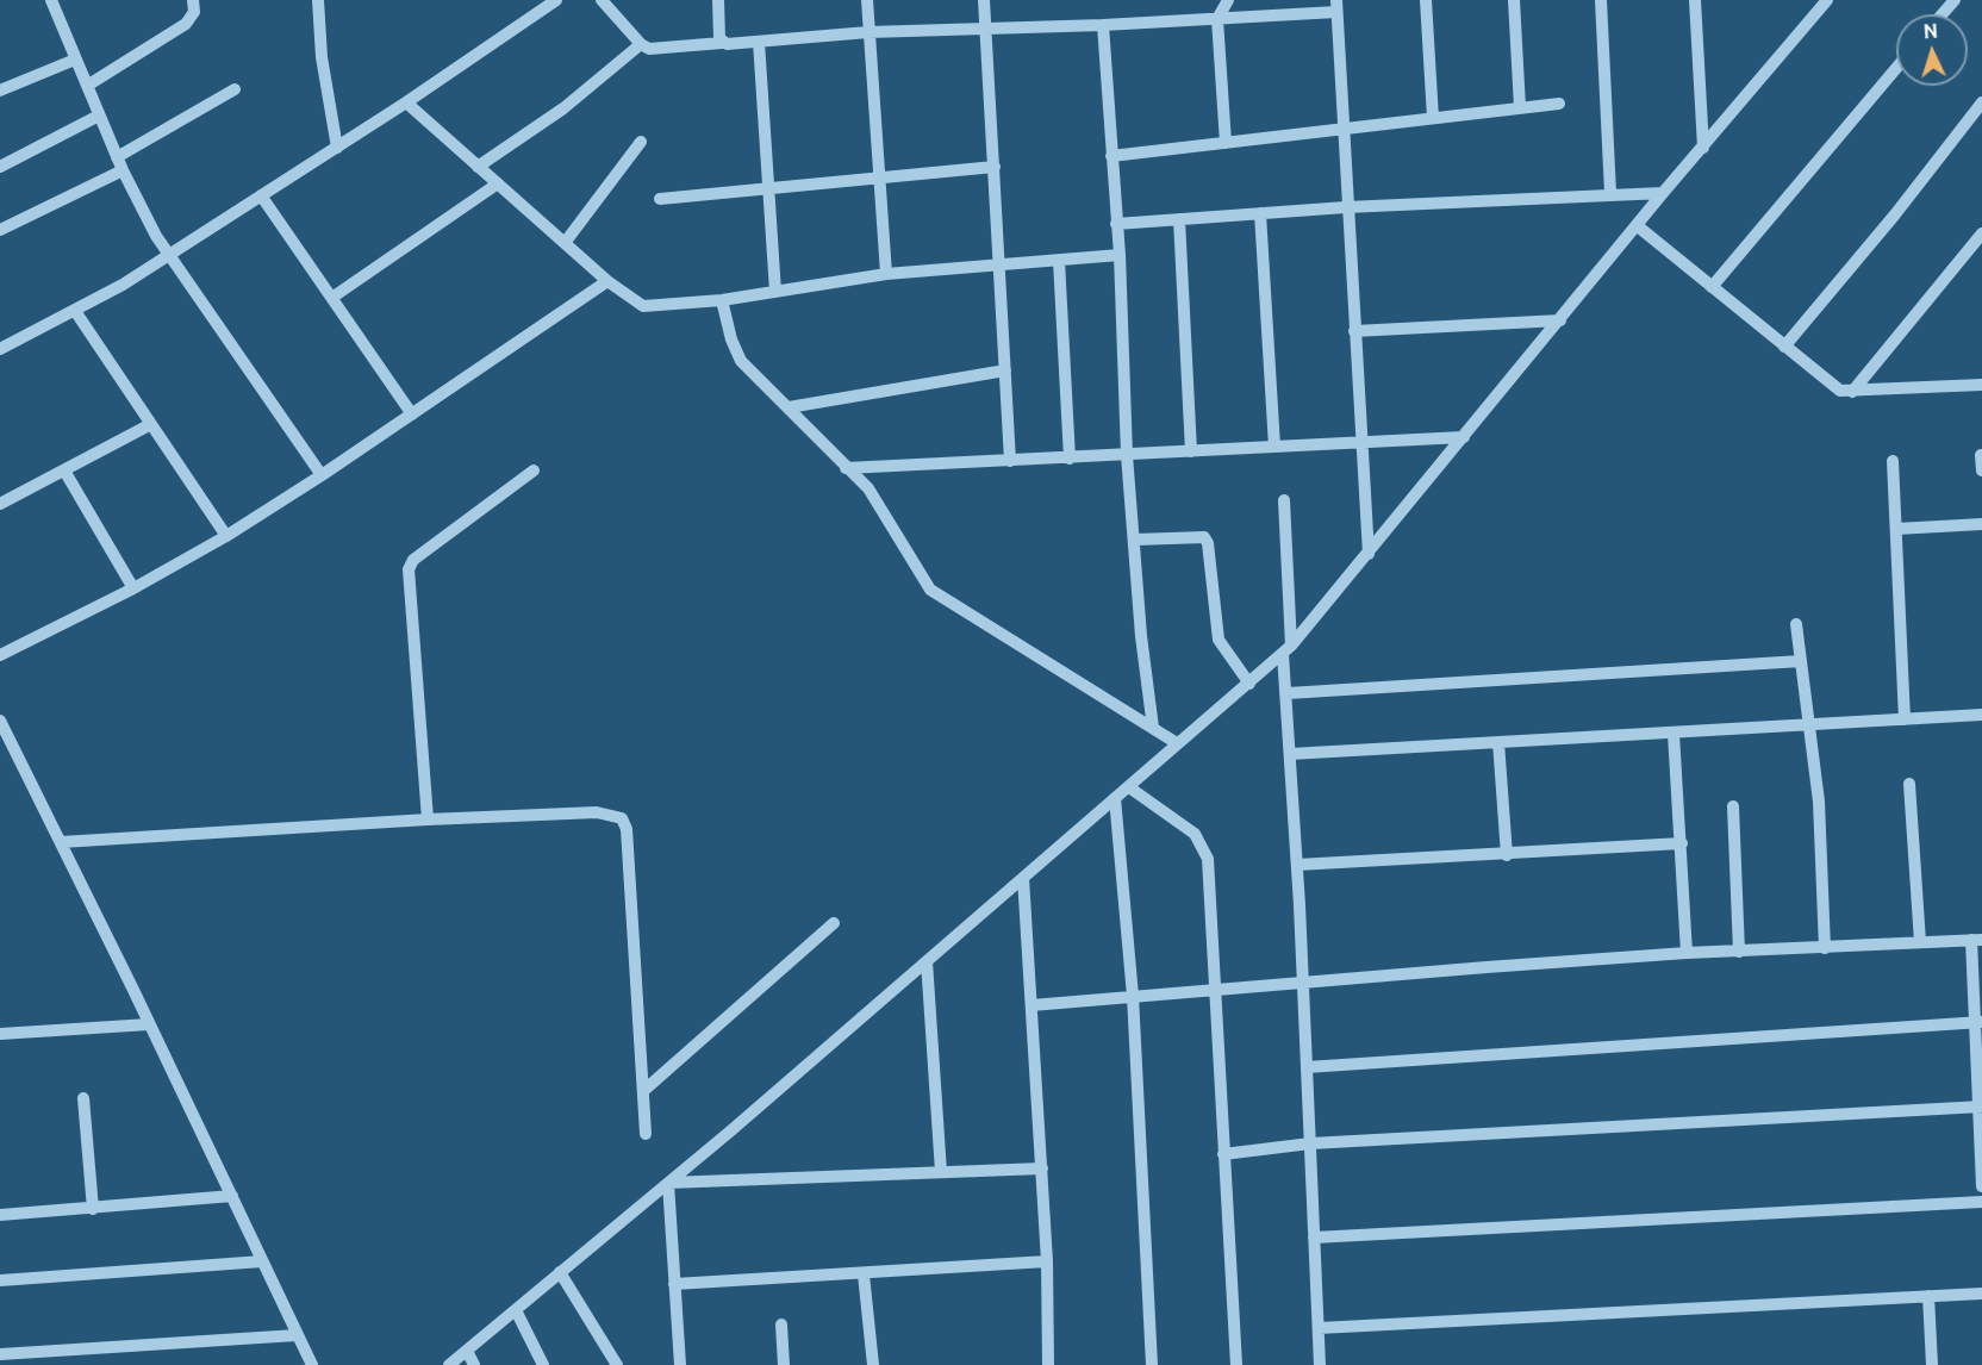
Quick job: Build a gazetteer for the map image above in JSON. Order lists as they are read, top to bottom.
{
  "north": "top"
}
